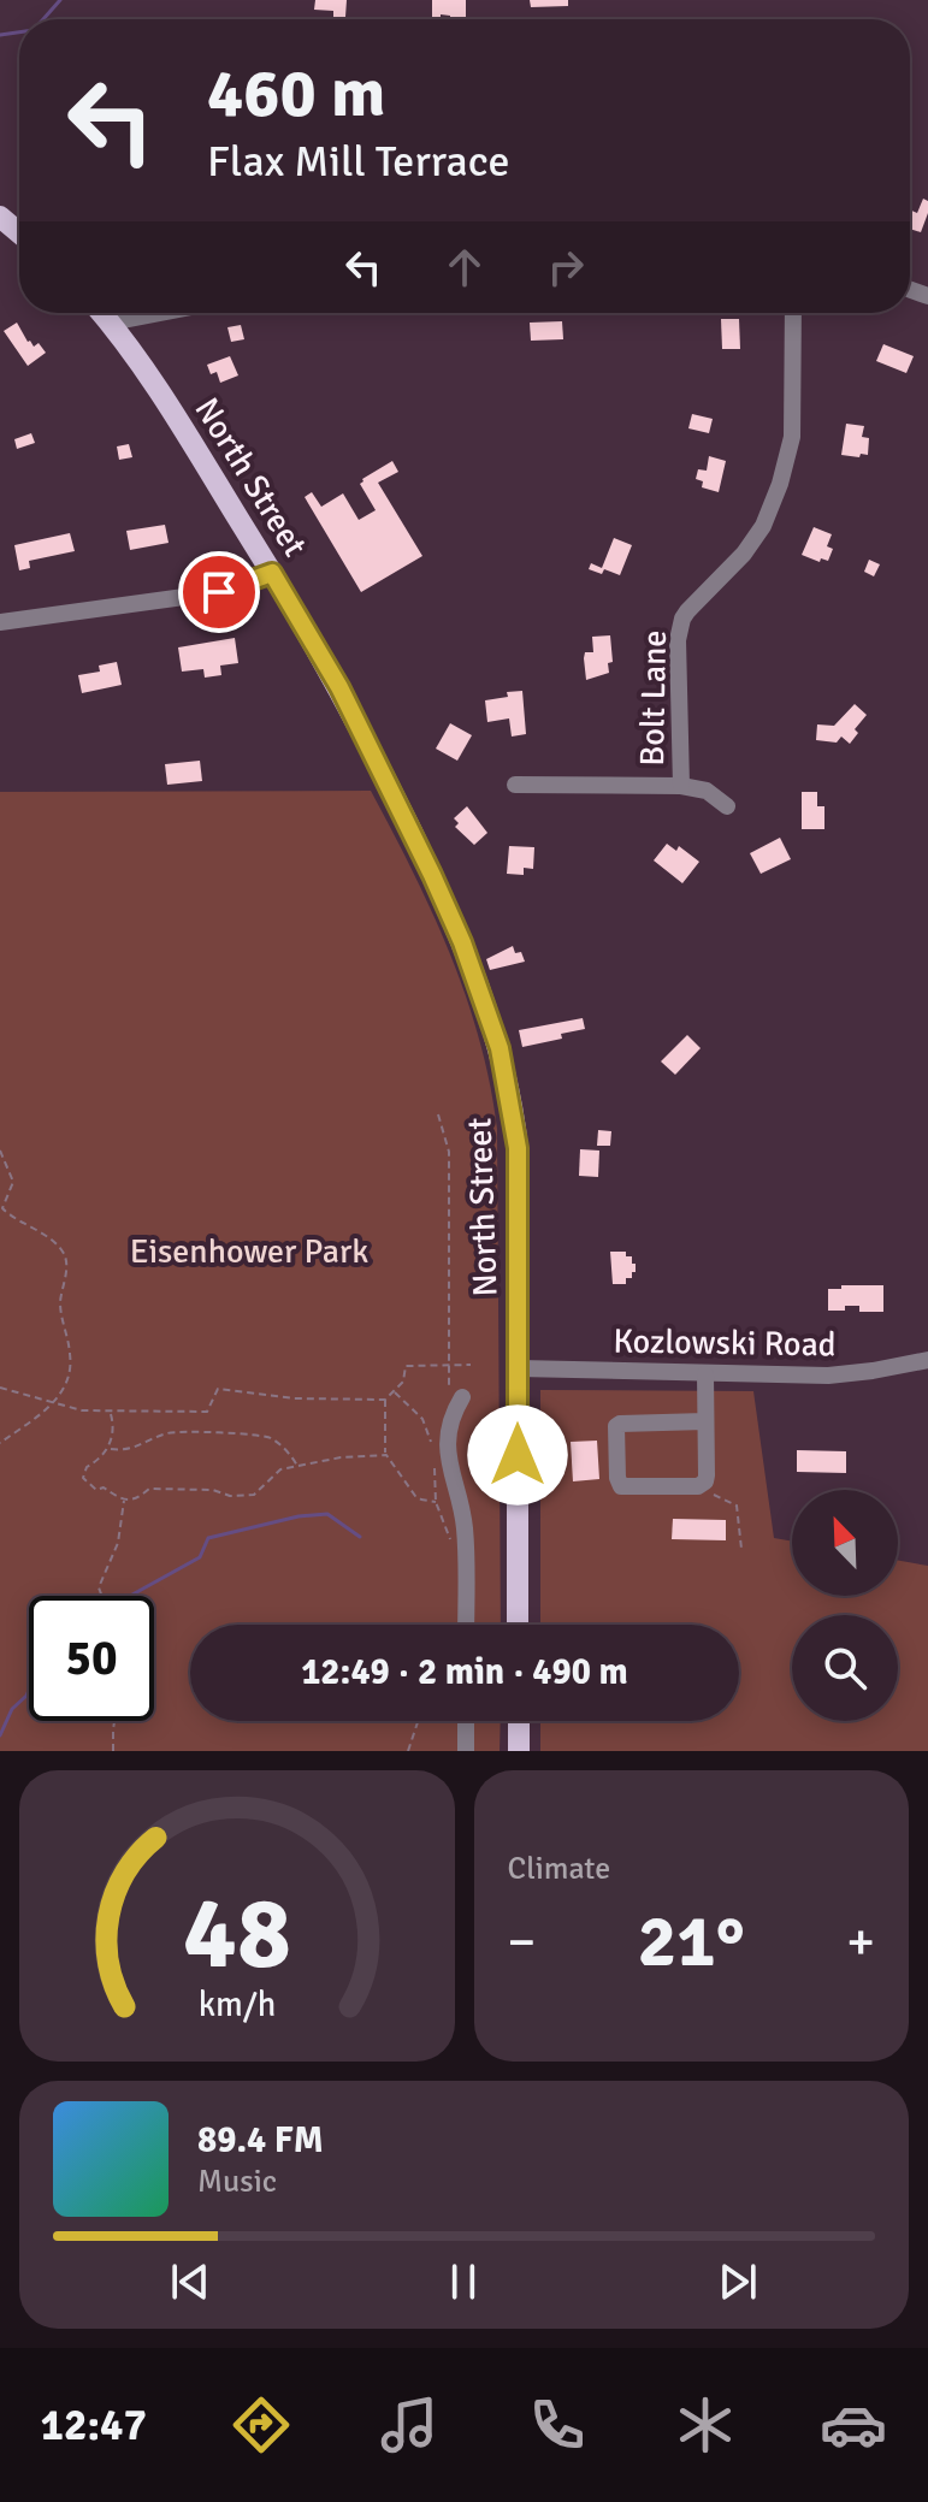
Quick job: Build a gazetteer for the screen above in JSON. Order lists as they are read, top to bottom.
{
  "streets": {
    "main road": ["North Street"],
    "street": ["Bolt Lane", "Kozlowski Road"]
  },
  "crossings": [
    ["North Street", "Kozlowski Road"]
  ],
  "parks": ["Eisenhower Park"],
  "north": "top left",
  "page": {
    "turn": ["460 m", "Flax Mill Terrace"],
    "limit": "50",
    "trip": "12:49 · 2 min · 490 m",
    "tile": "Climate",
    "heat": ["−", "21°", "+"],
    "song": ["89.4 FM", "Music"],
    "tabs": "12:47",
    "gauge": ["48", "km/h"]
  }
}
